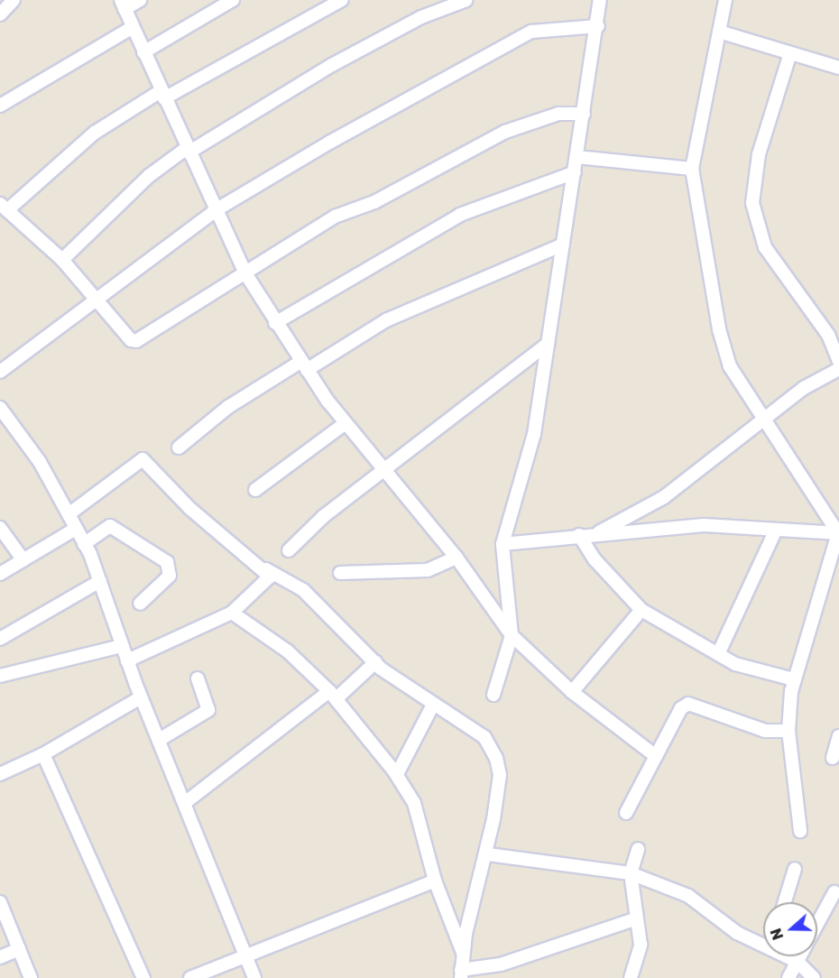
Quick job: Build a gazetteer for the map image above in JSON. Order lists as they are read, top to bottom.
{
  "north": "left"
}
